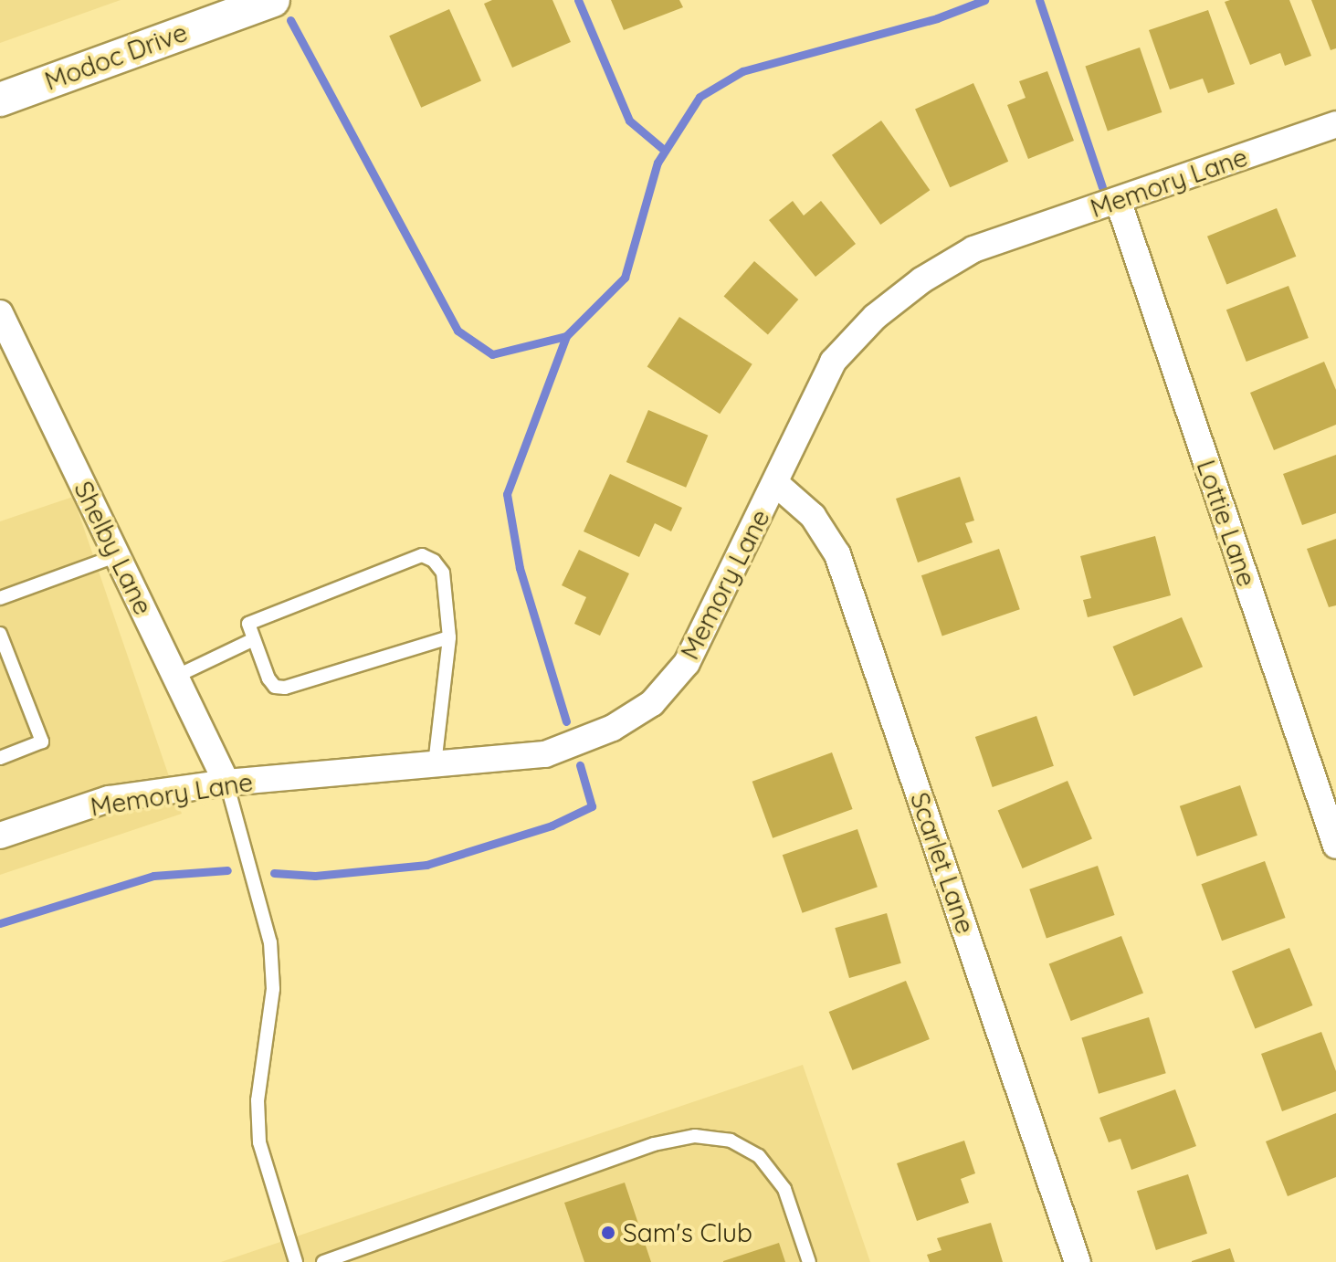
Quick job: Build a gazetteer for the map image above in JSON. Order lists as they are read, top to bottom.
{
  "streets": {
    "street": [
      "Modoc Drive",
      "Memory Lane",
      "Lottie Lane",
      "Shelby Lane",
      "Scarlet Lane"
    ]
  },
  "crossings": [
    ["Memory Lane", "Lottie Lane"],
    ["Memory Lane", "Shelby Lane"],
    ["Memory Lane", "Scarlet Lane"]
  ],
  "places": ["Sam's Club"]
}
